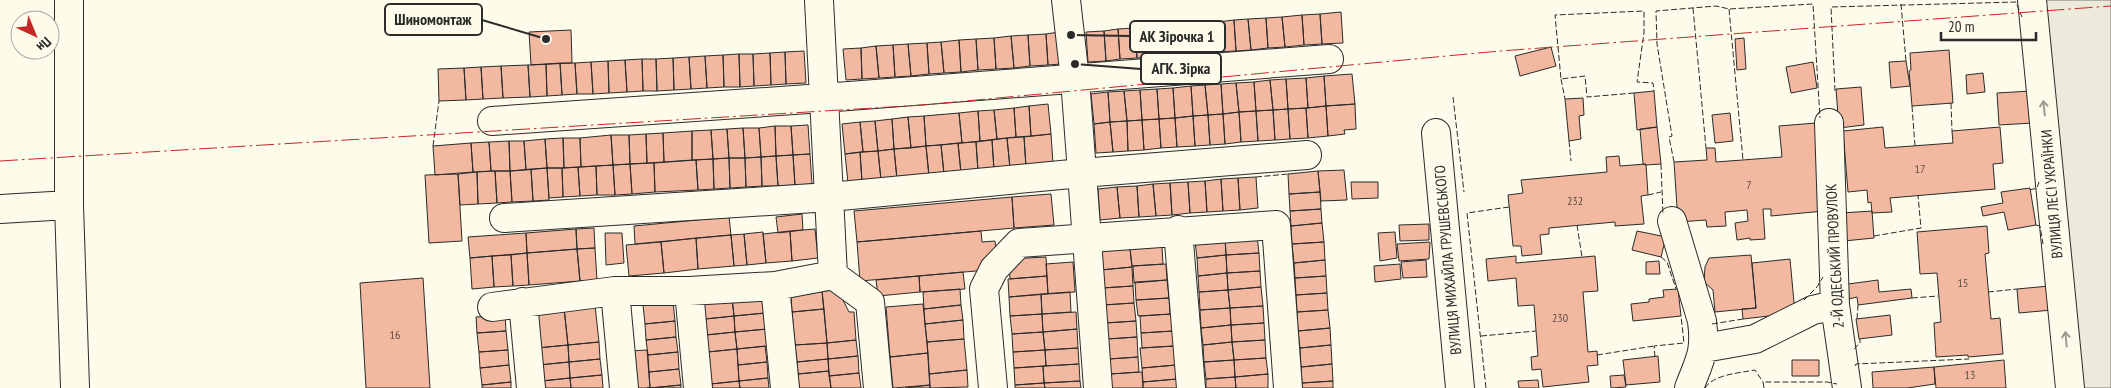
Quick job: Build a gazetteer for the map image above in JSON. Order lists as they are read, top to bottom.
{
  "streets": {
    "street": ["ВУЛИЦЯ ЛЕСІ УКРАЇНКИ", "2-Й ОДЕСЬКИЙ ПРОВУЛОК", "ВУЛИЦЯ МИХАЙЛА ГРУШЕВСЬКОГО"]
  },
  "one_way": ["ВУЛИЦЯ ЛЕСІ УКРАЇНКИ"],
  "places": ["АК Зірочка 1", "Шиномонтаж", "АГК. Зірка"],
  "house_numbers": [
    "17",
    "7",
    "232",
    "15",
    "230",
    "16",
    "13"
  ],
  "scale_bar": "20 m",
  "north": "bottom right"
}
